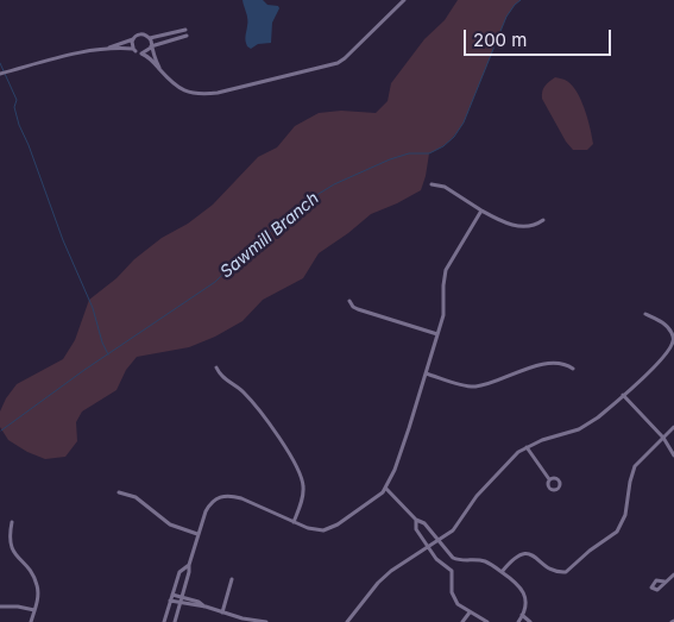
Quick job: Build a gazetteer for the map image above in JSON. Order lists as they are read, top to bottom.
{
  "water": ["Sawmill Branch"],
  "scale_bar": "200 m"
}
